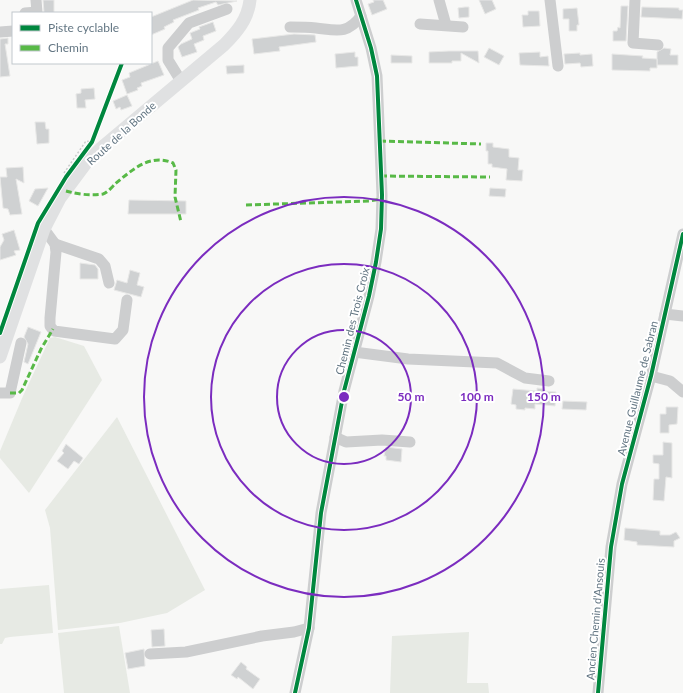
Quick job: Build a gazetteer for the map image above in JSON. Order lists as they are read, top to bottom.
{
  "streets": {
    "main road": ["Route de la Bonde"],
    "street": ["Chemin des Trois Croix", "Avenue Guillaume de Sabran", "Ancien Chemin d'Ansouis"]
  },
  "crossings": [
    ["Avenue Guillaume de Sabran", "Ancien Chemin d'Ansouis"]
  ],
  "legend": ["Piste cyclable", "Chemin"],
  "rings": ["50 m", "100 m", "150 m"]
}
